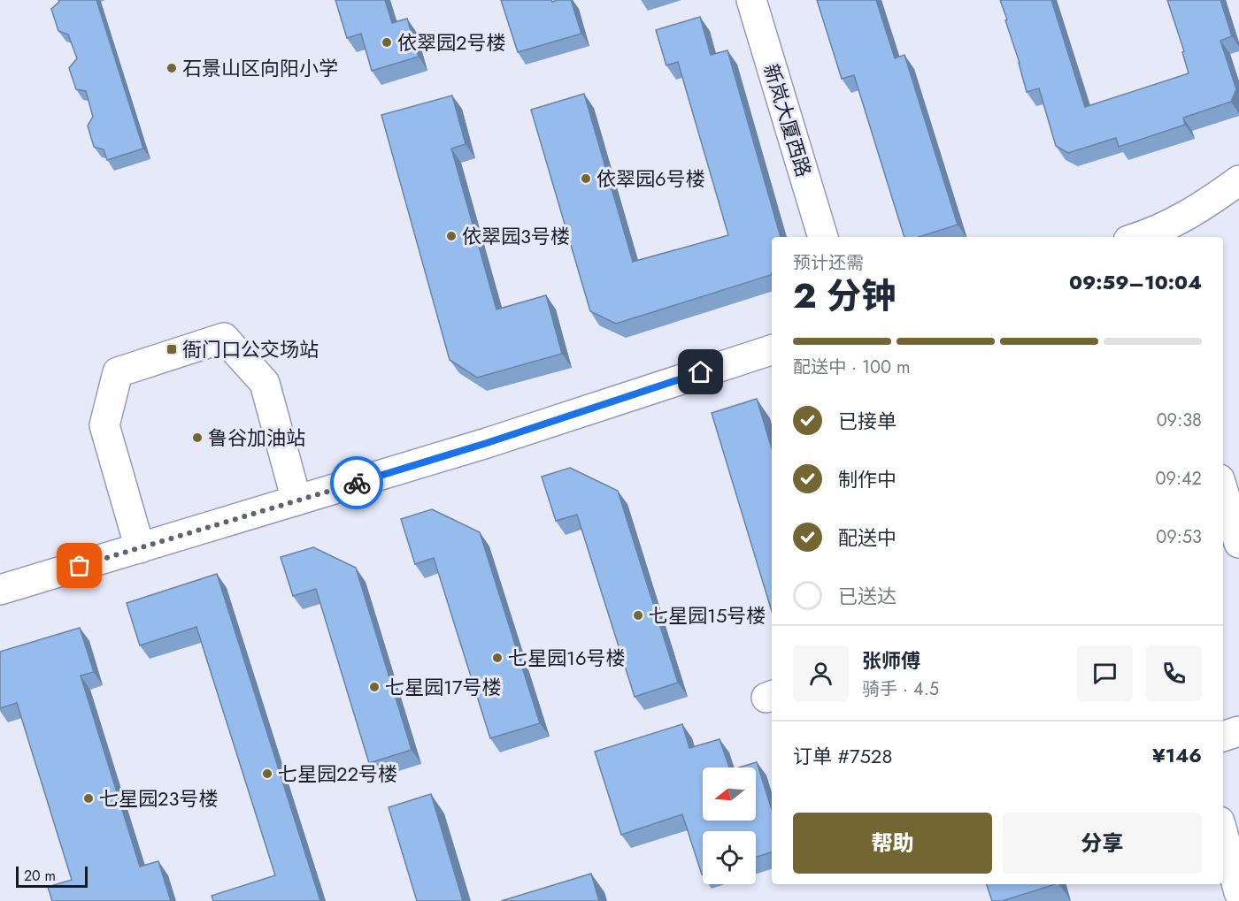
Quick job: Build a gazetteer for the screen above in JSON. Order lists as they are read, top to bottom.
{
  "streets": {
    "street": ["新岚大厦西路"]
  },
  "places": {
    "other": [
      "依翠园2号楼",
      "石景山区向阳小学",
      "依翠园6号楼",
      "依翠园3号楼",
      "鲁谷加油站",
      "七星园15号楼",
      "七星园16号楼",
      "七星园17号楼",
      "七星园22号楼",
      "七星园23号楼"
    ],
    "transit": ["衙门口公交场站"]
  },
  "scale_bar": "20 m",
  "north": "left",
  "page": {
    "heading": ["2 分钟", "预计还需", "09:59–10:04"],
    "panel": [
      "张师傅",
      "骑手 · 4.5",
      "订单 #7528",
      "¥146"
    ],
    "bar": "配送中 · 100 m",
    "list": [
      ["已接单", "09:38"],
      ["制作中", "09:42"],
      ["配送中", "09:53"],
      "已送达"
    ],
    "buttons": ["帮助", "分享"],
    "scale": "20 m"
  }
}
